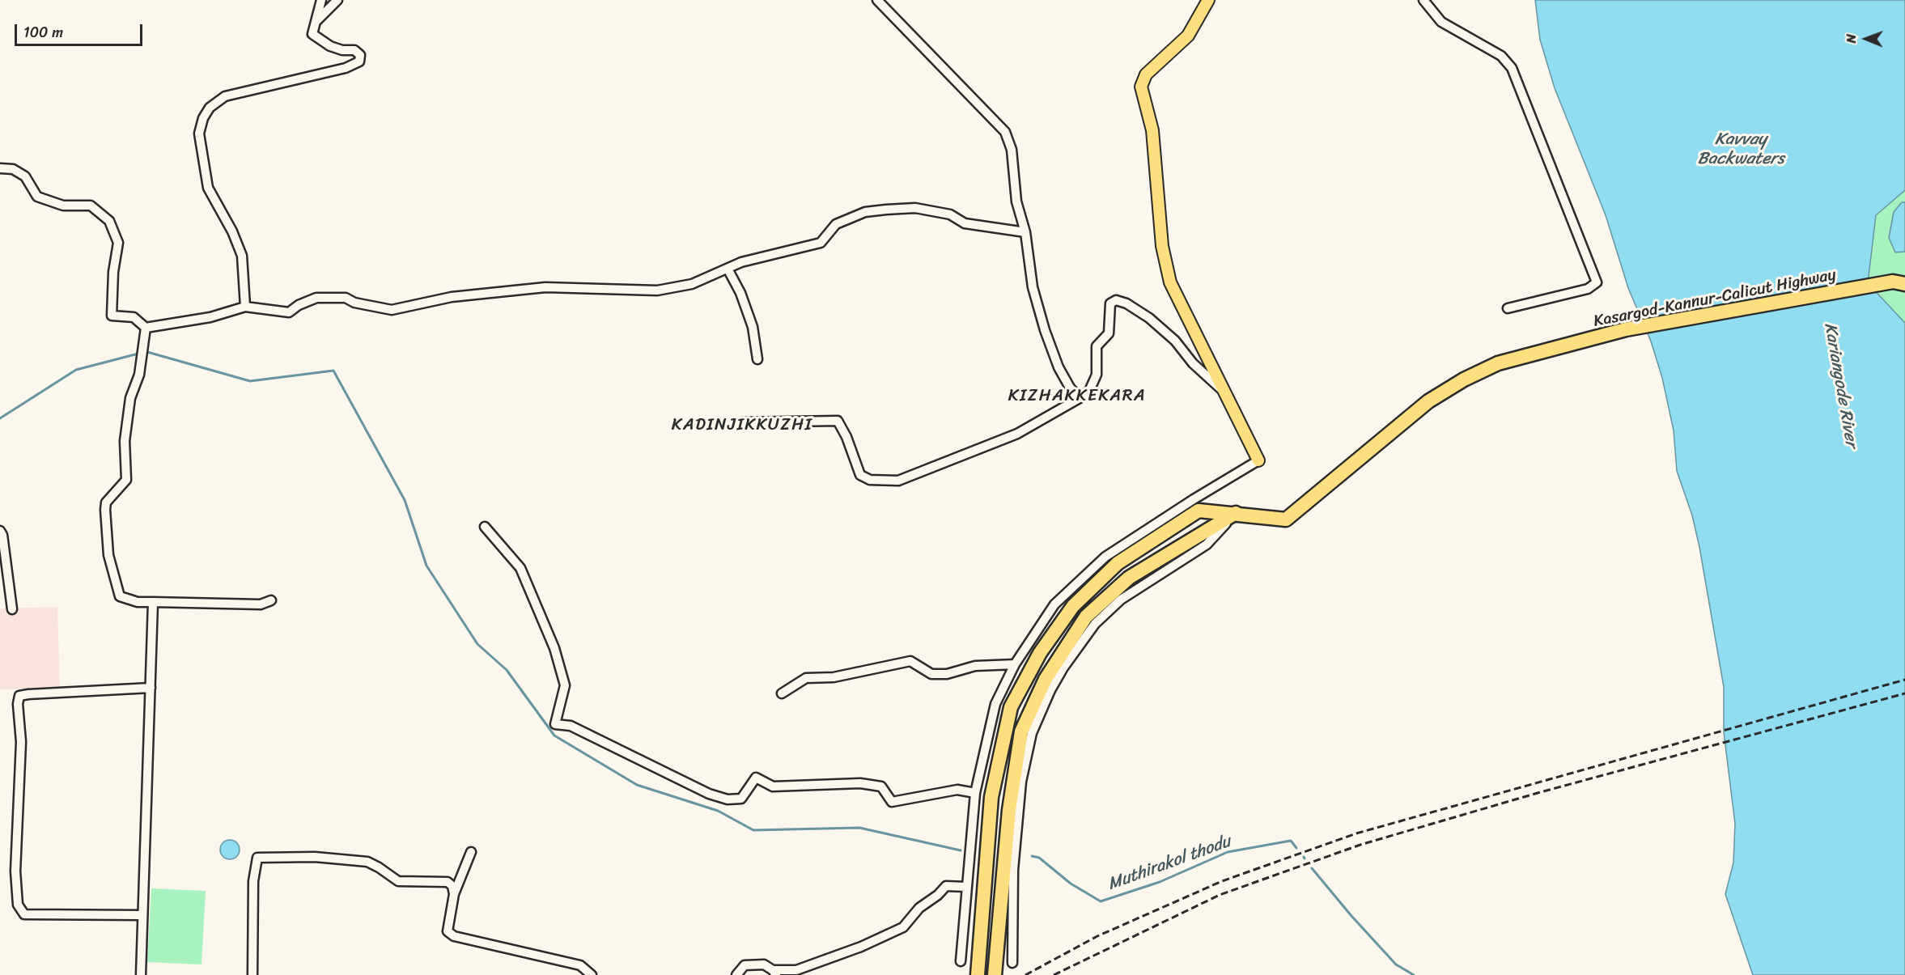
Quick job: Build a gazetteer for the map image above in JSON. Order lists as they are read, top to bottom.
{
  "streets": {
    "highway": ["Kasargod-Kannur-Calicut Highway"]
  },
  "districts": ["KIZHAKKEKARA", "KADINJIKKUZHI"],
  "water": ["Kavvay Backwaters", "Kariangode River", "Muthirakol thodu"],
  "scale_bar": "100 m",
  "north": "left"
}
